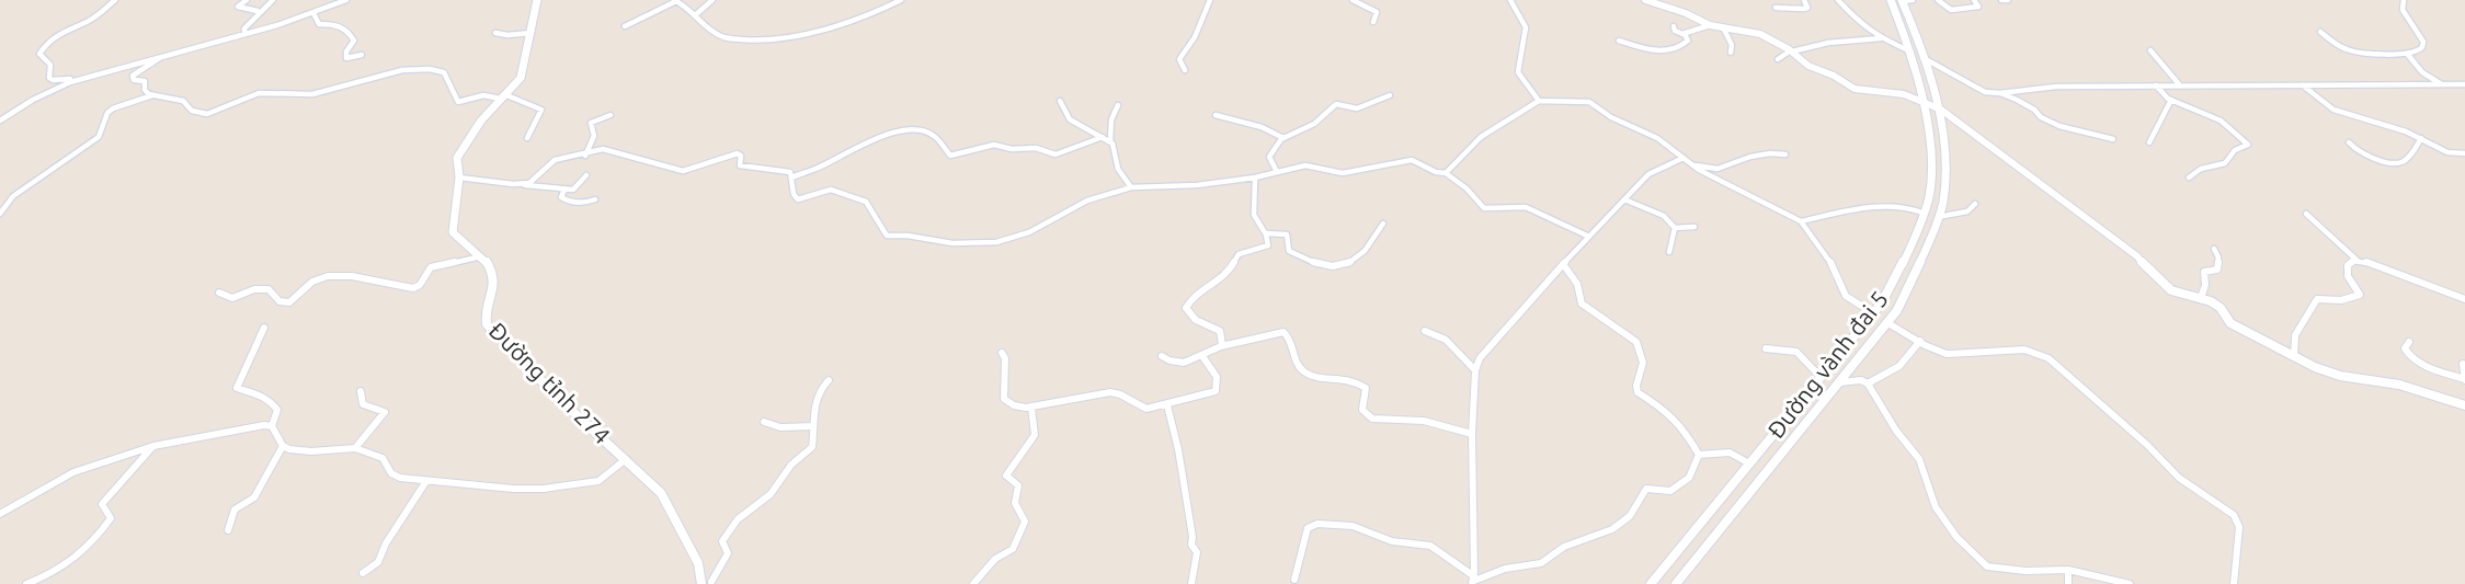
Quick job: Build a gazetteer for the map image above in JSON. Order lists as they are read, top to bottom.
{
  "streets": {
    "main road": ["Đường vành đai 5", "Đường tỉnh 274"]
  }
}
